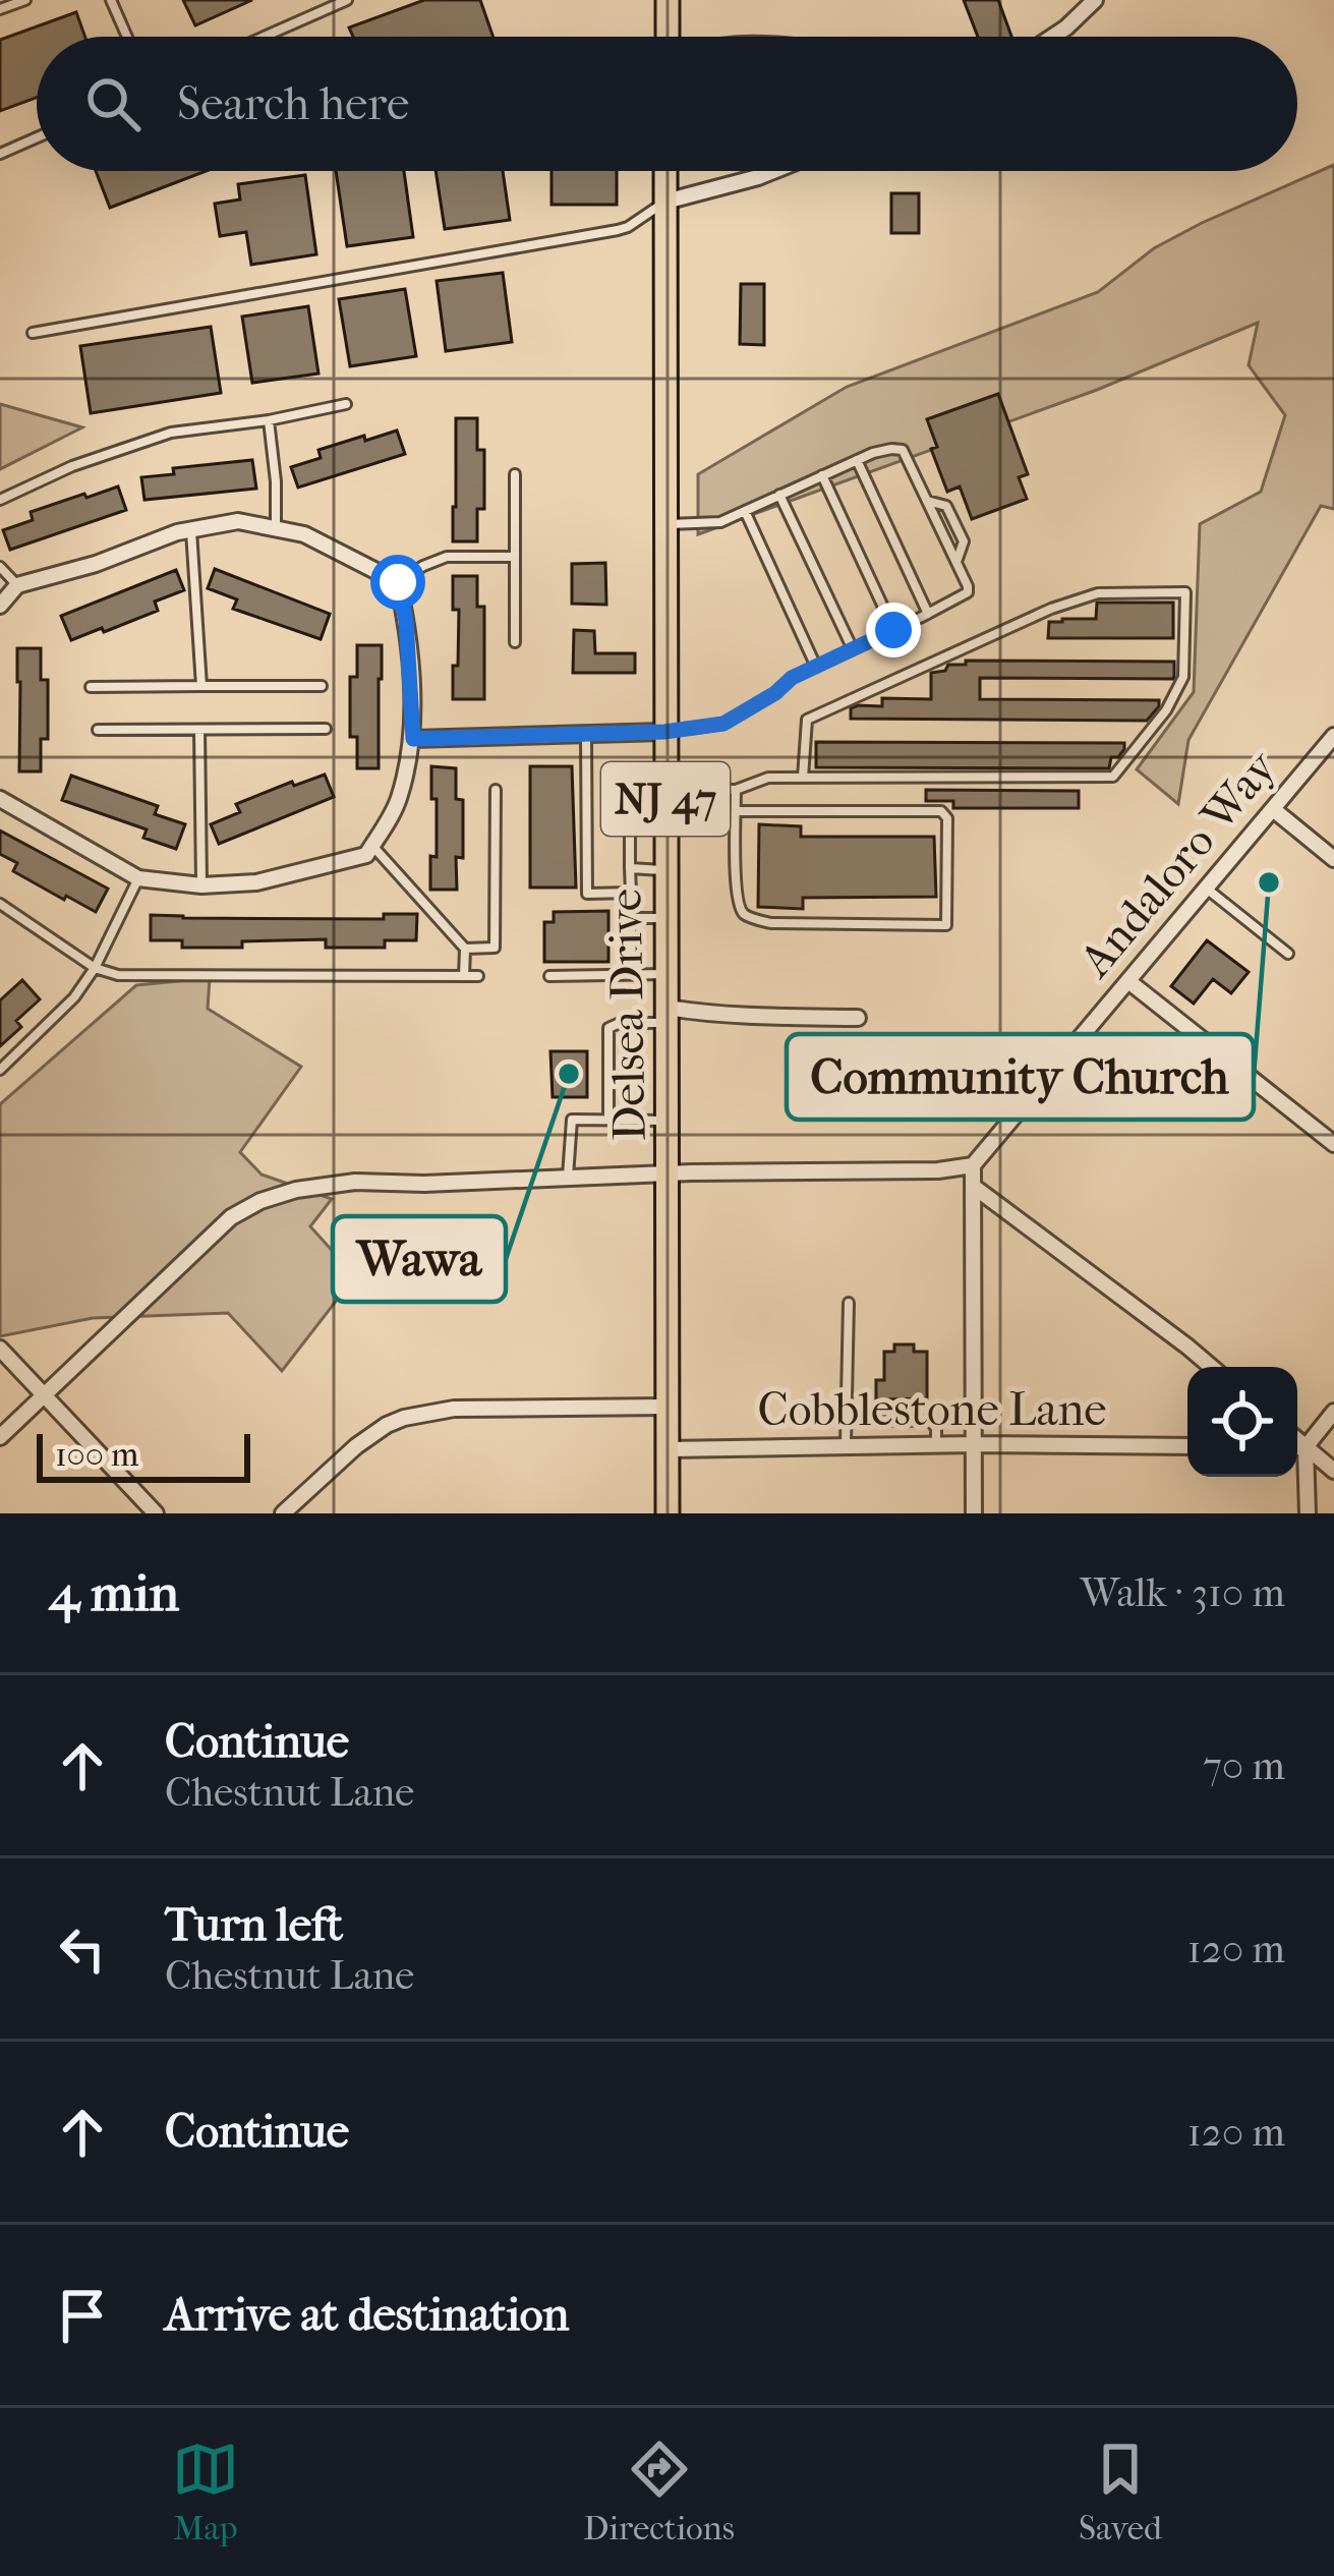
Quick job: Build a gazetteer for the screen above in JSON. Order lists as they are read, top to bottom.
{
  "streets": {
    "main road": ["NJ 47", "Delsea Drive"],
    "street": ["Andaloro Way", "Cobblestone Lane"]
  },
  "crossings": [
    ["Delsea Drive", "Cobblestone Lane"]
  ],
  "places": ["Community Church", "Wawa"],
  "scale_bar": "100 m",
  "page": {
    "search": "Search here",
    "scale": "100 m",
    "heading": ["4 min", "Walk · 310 m"],
    "list": [
      ["Continue", "Chestnut Lane", "70 m"],
      ["Turn left", "Chestnut Lane", "120 m"],
      ["Continue", "120 m"],
      "Arrive at destination"
    ],
    "nav": ["Map", "Directions", "Saved"]
  }
}
